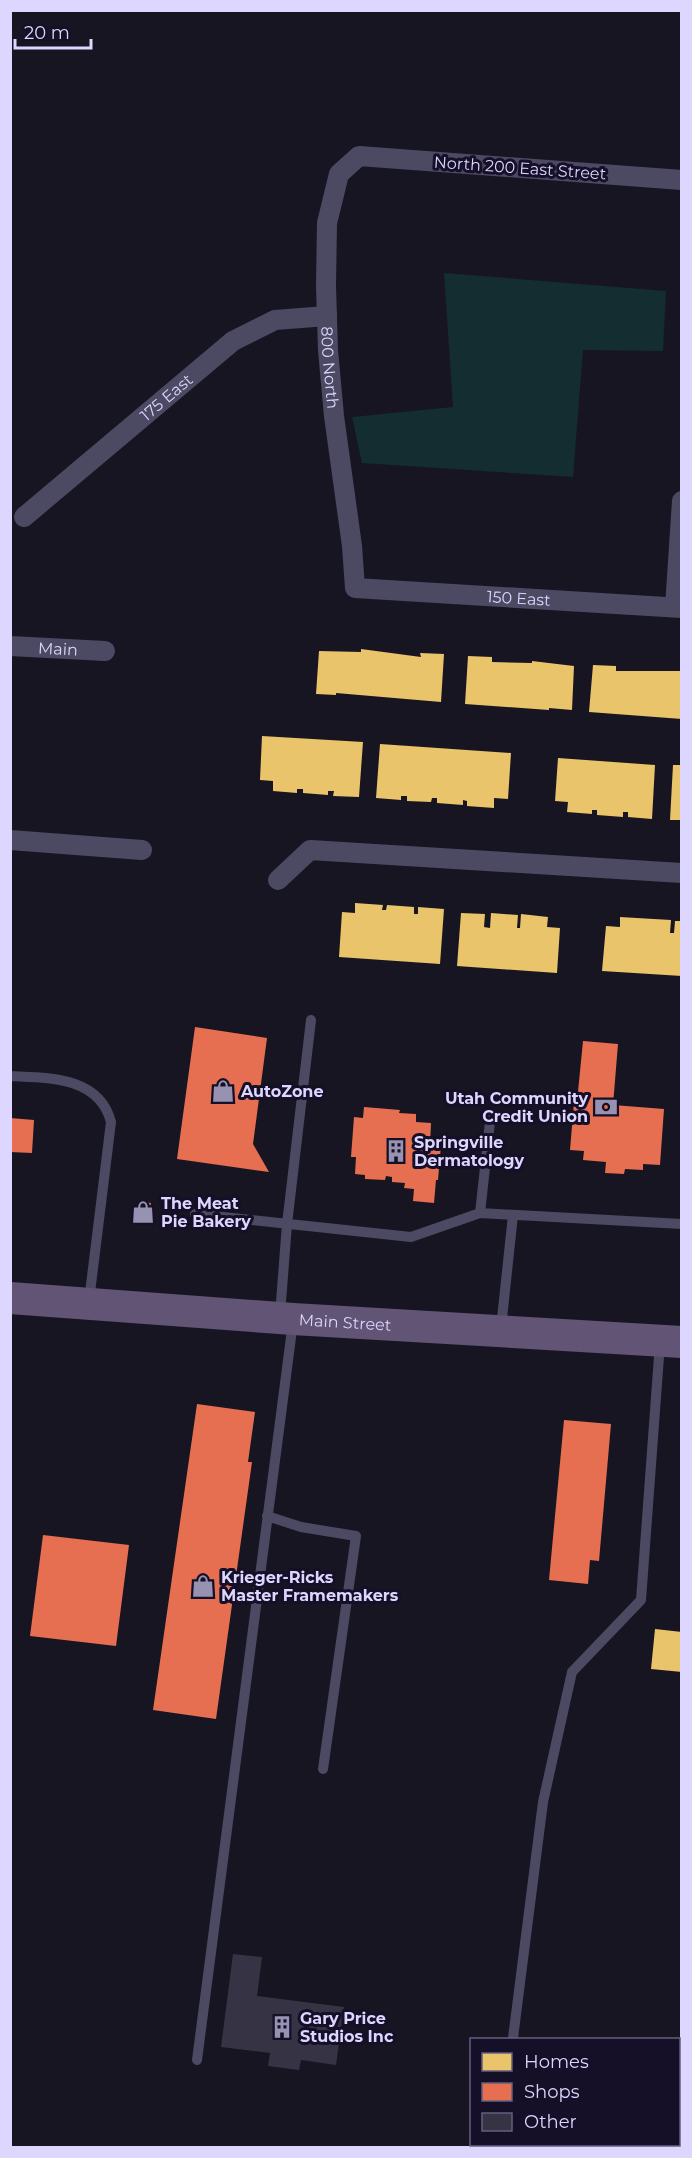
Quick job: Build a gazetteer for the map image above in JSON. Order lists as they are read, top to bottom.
{
  "streets": {
    "main road": ["Main Street"],
    "street": [
      "North 200 East Street",
      "800 North",
      "175 East",
      "150 East",
      "Main"
    ]
  },
  "crossings": [
    ["North 200 East Street", "800 North"],
    ["800 North", "175 East"],
    ["800 North", "150 East"]
  ],
  "places": {
    "shop": ["AutoZone", "The Meat Pie Bakery", "Krieger-Ricks Master Framemakers"],
    "bank": ["Utah Community Credit Union"],
    "building": ["Springville Dermatology", "Gary Price Studios Inc"]
  },
  "legend": ["Homes", "Shops", "Other"],
  "scale_bar": "20 m"
}
